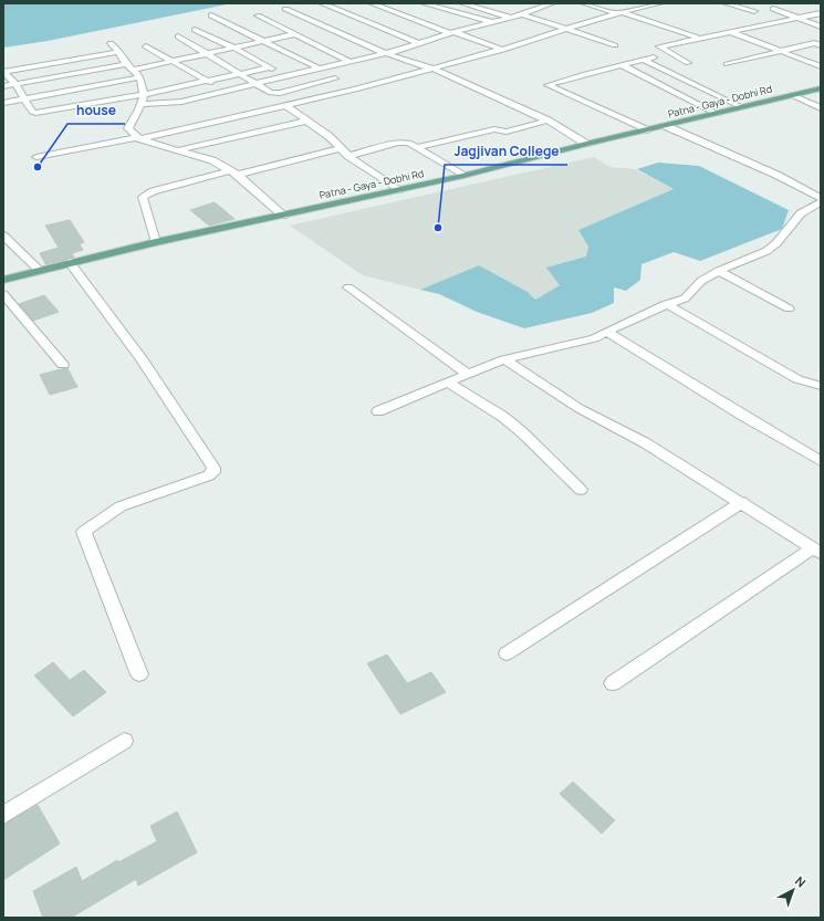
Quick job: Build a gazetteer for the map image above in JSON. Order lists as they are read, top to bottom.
{
  "streets": {
    "main road": ["Patna - Gaya - Dobhi Rd"]
  },
  "places": ["house", "Jagjivan College"],
  "north": "top right"
}
